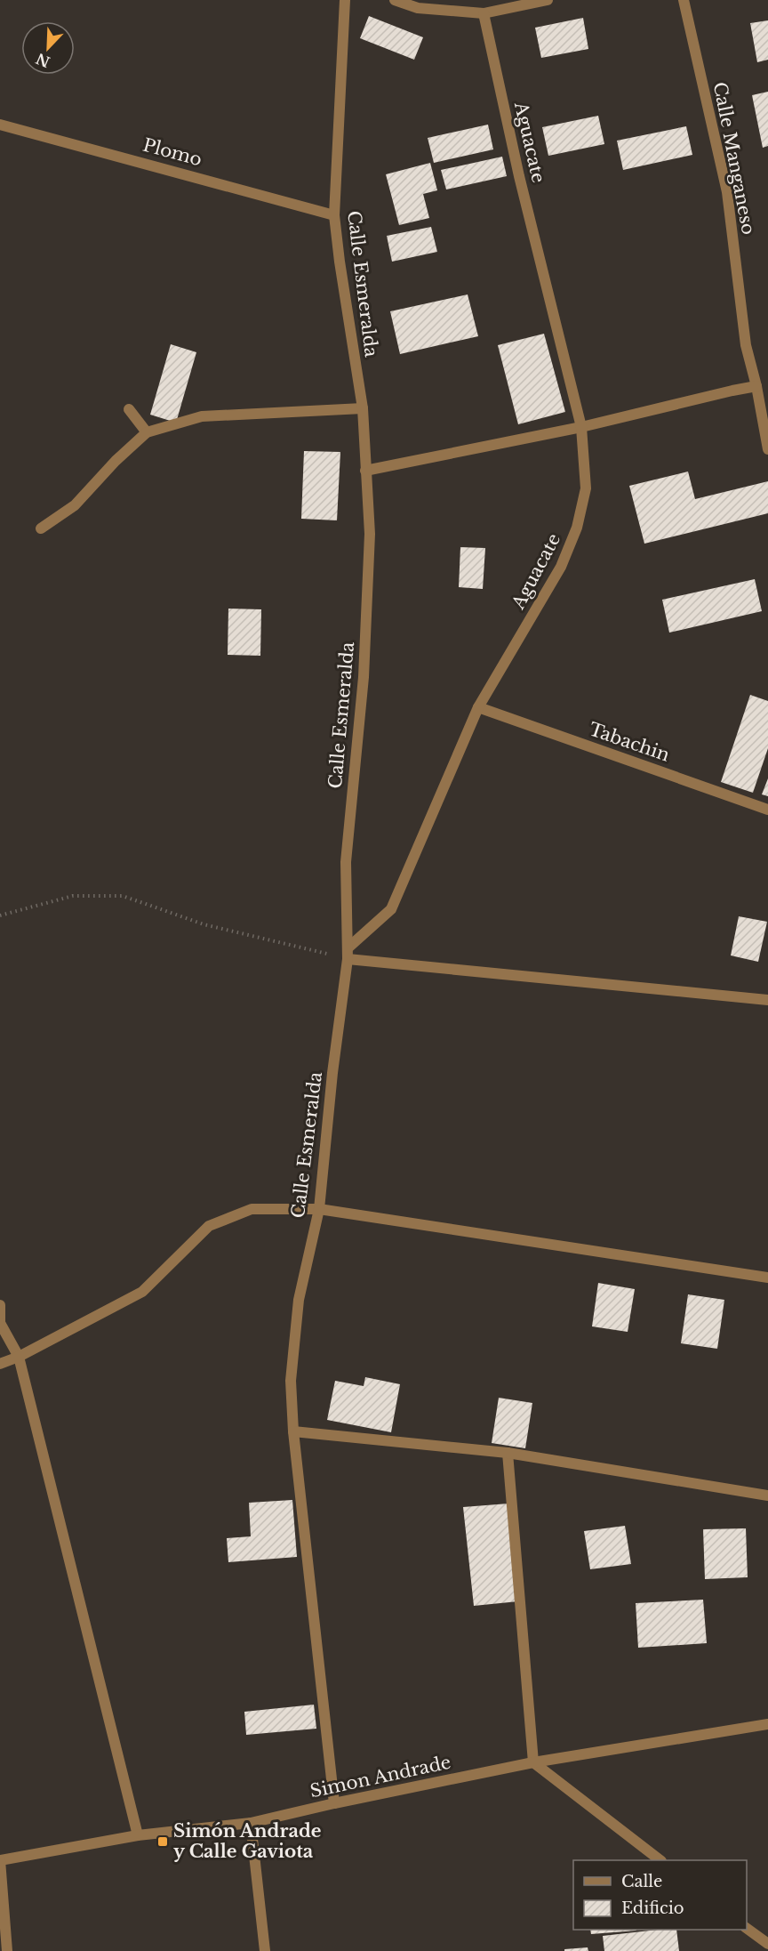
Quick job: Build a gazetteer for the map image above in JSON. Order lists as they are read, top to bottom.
{
  "streets": {
    "street": [
      "Aguacate",
      "Plomo",
      "Calle Manganeso",
      "Calle Esmeralda",
      "Tabachin",
      "Simon Andrade"
    ]
  },
  "crossings": [
    ["Aguacate", "Calle Esmeralda"],
    ["Aguacate", "Tabachin"],
    ["Plomo", "Calle Esmeralda"],
    ["Calle Esmeralda", "Simon Andrade"]
  ],
  "places": {
    "transit": ["Simón Andrade y Calle Gaviota"]
  },
  "legend": ["Calle", "Edificio"],
  "north": "bottom left"
}
